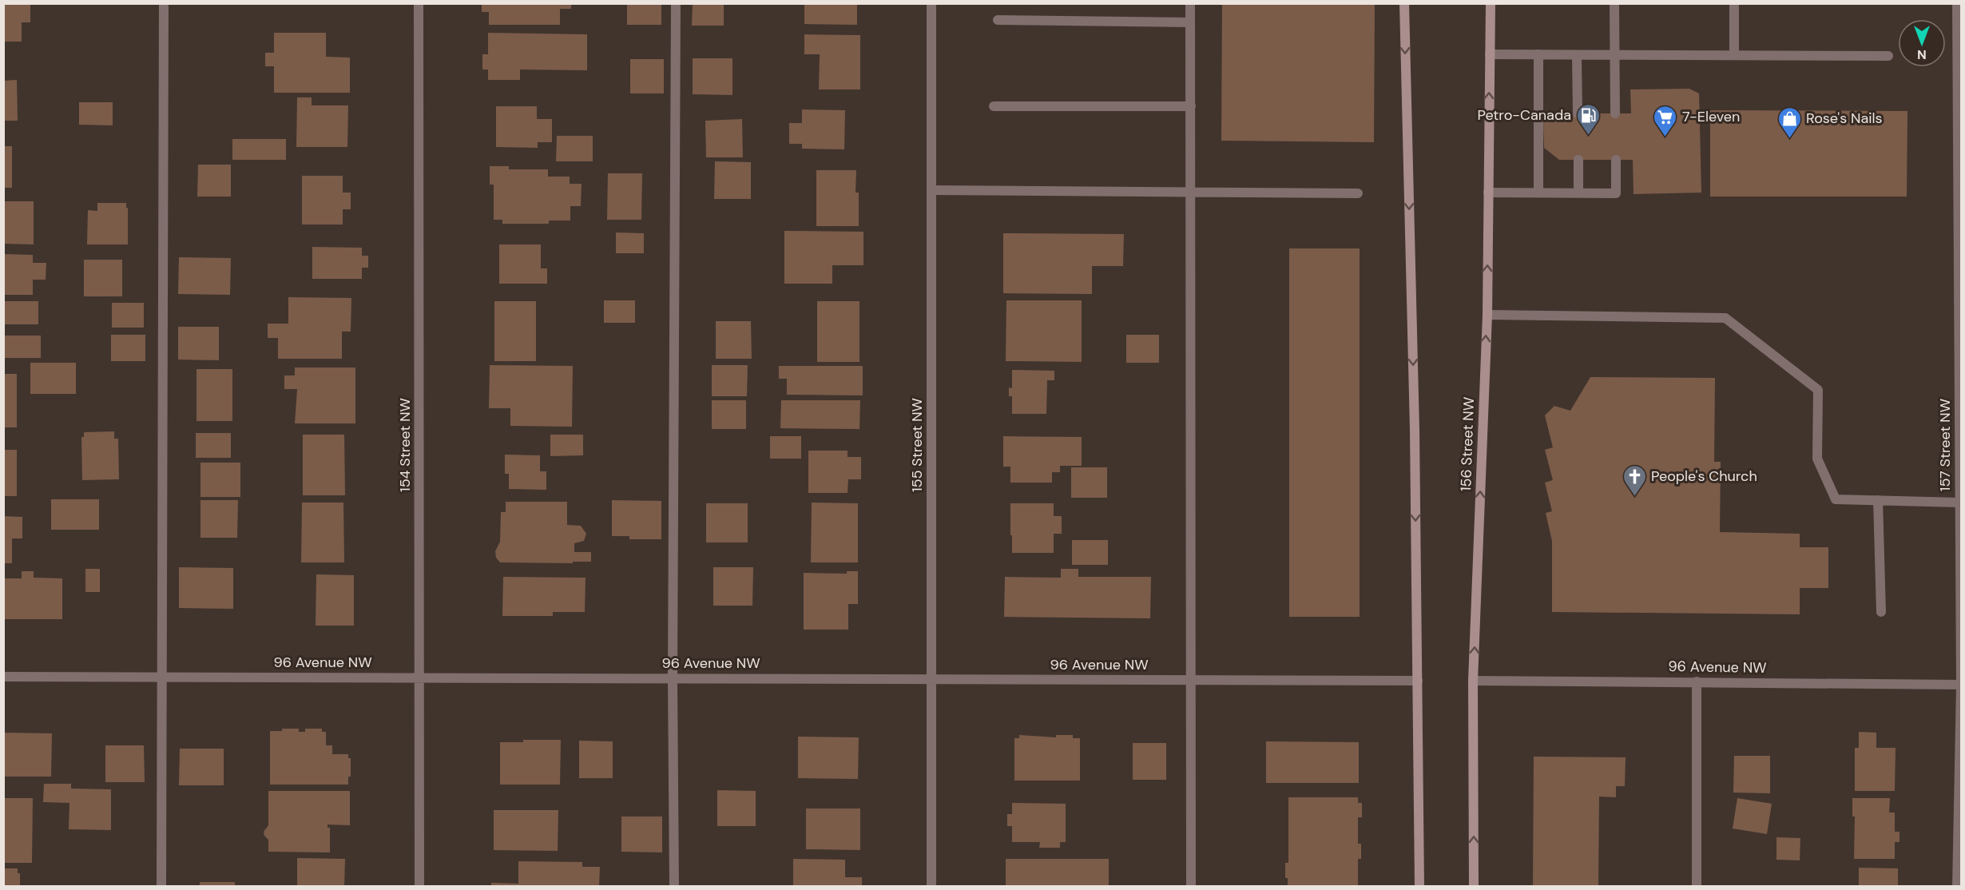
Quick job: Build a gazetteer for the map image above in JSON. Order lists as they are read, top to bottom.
{
  "streets": {
    "main road": ["156 Street NW"],
    "street": [
      "154 Street NW",
      "155 Street NW",
      "157 Street NW",
      "96 Avenue NW"
    ]
  },
  "crossings": [
    ["156 Street NW", "96 Avenue NW"],
    ["154 Street NW", "96 Avenue NW"],
    ["155 Street NW", "96 Avenue NW"],
    ["157 Street NW", "96 Avenue NW"]
  ],
  "places": {
    "fuel station": ["Petro-Canada"],
    "supermarket": ["7-Eleven"],
    "shop": ["Rose's Nails"],
    "church": ["People's Church"]
  },
  "north": "bottom"
}
